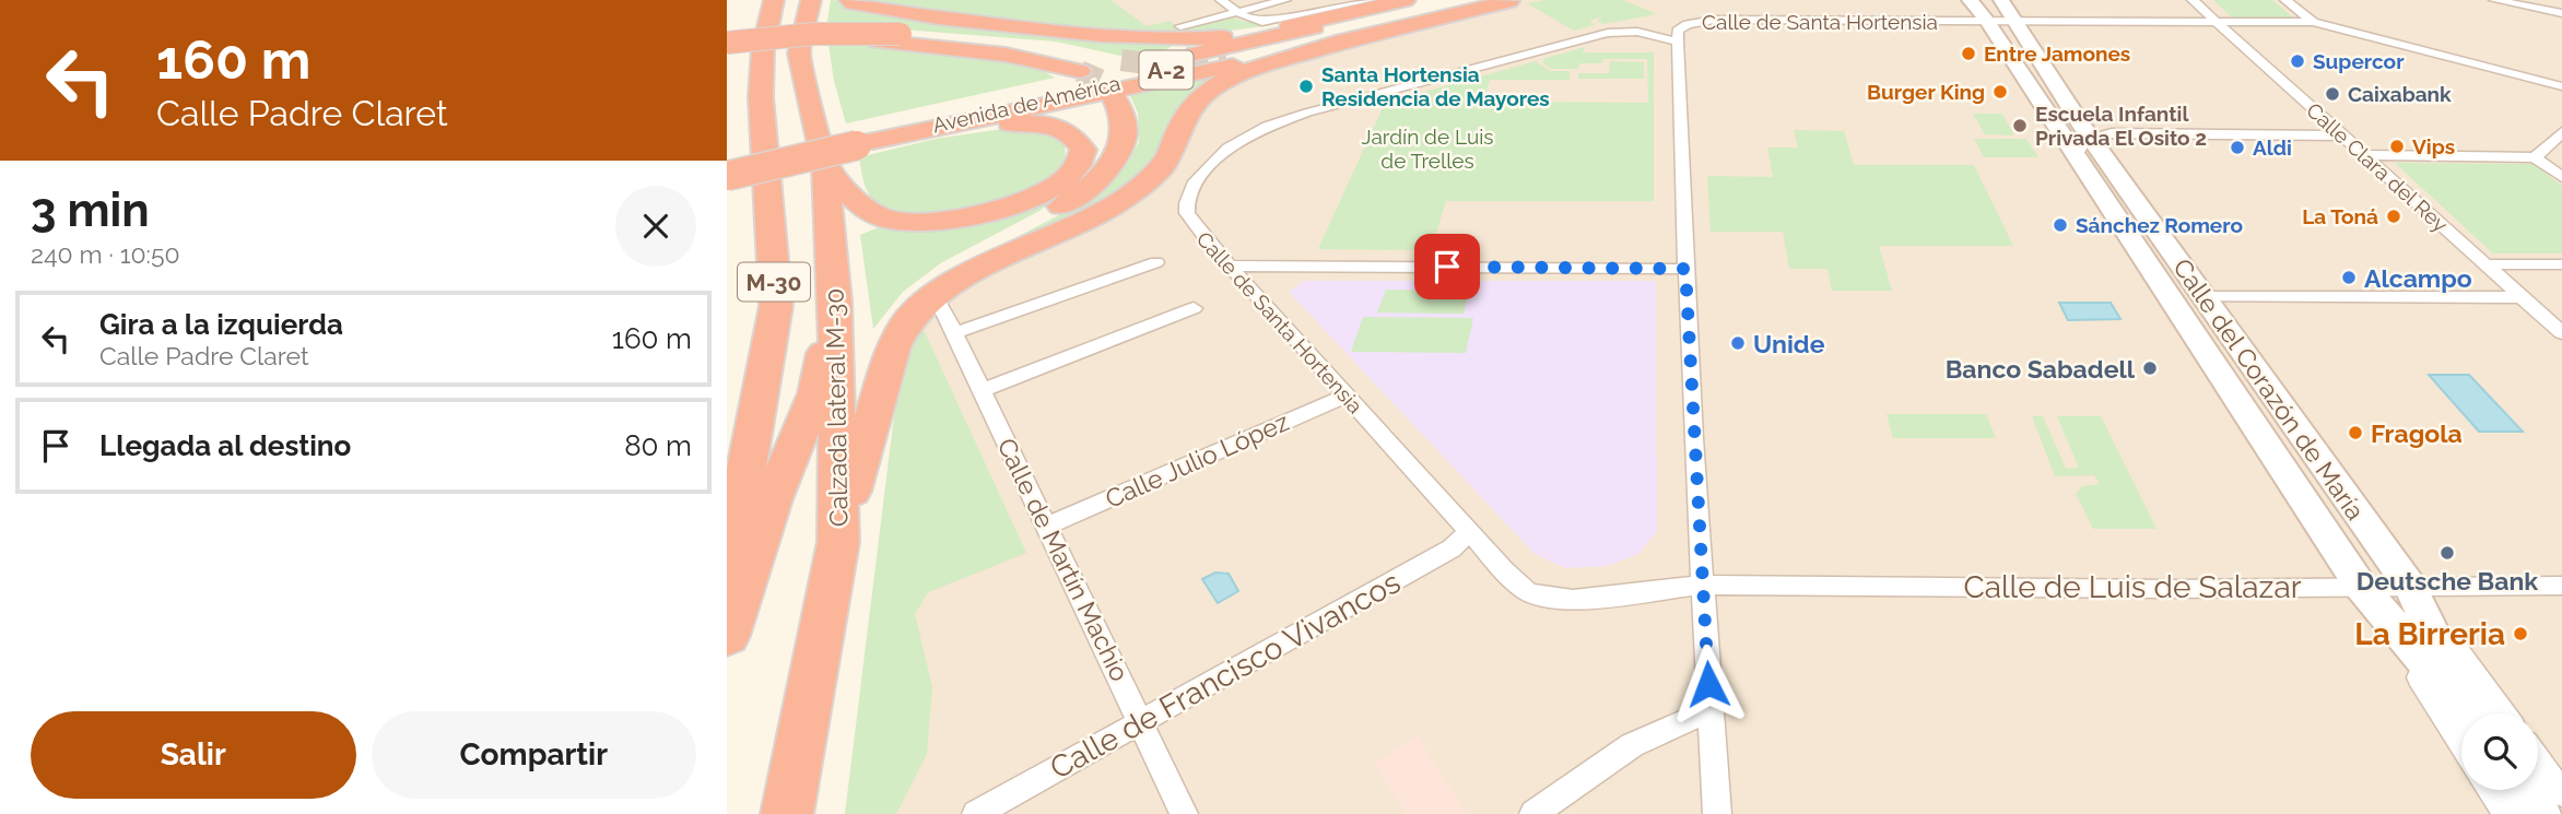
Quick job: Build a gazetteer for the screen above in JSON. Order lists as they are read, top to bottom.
{
  "streets": {
    "highway": [
      "A-2",
      "Avenida de América",
      "M-30",
      "Calzada lateral M-30"
    ],
    "street": [
      "Calle de Santa Hortensia",
      "Calle Clara del Rey",
      "Calle del Corazón de María",
      "Calle Julio López",
      "Calle de Martín Machio",
      "Calle de Luis de Salazar",
      "Calle de Francisco Vivancos"
    ]
  },
  "crossings": [
    ["Calle de Santa Hortensia", "Calle Clara del Rey"],
    ["Calle de Santa Hortensia", "Calle del Corazón de María"],
    ["Calle de Santa Hortensia", "Calle Julio López"],
    ["Calle de Santa Hortensia", "Calle de Luis de Salazar"],
    ["Calle de Santa Hortensia", "Calle de Francisco Vivancos"],
    ["Calle del Corazón de María", "Calle de Luis de Salazar"],
    ["Calle Julio López", "Calle de Martín Machio"],
    ["Calle de Martín Machio", "Calle de Francisco Vivancos"]
  ],
  "parks": ["Jardín de Luis de Trelles"],
  "places": [
    "Entre Jamones",
    "Supercor",
    "Santa Hortensia Residencia de Mayores",
    "Burger King",
    "Caixabank",
    "Escuela Infantil Privada El Osito 2",
    "Vips",
    "Aldi",
    "La Toná",
    "Sánchez Romero",
    "Alcampo",
    "Unide",
    "Banco Sabadell",
    "Fragola",
    "Deutsche Bank",
    "La Birreria"
  ],
  "page": {
    "turn": ["160 m", "Calle Padre Claret"],
    "heading": ["3 min", "240 m · 10:50"],
    "list": [
      {
        "name": "Gira a la izquierda",
        "note": "Calle Padre Claret",
        "value": "160 m"
      },
      {
        "name": "Llegada al destino",
        "value": "80 m"
      }
    ],
    "buttons": ["Salir", "Compartir"]
  }
}
